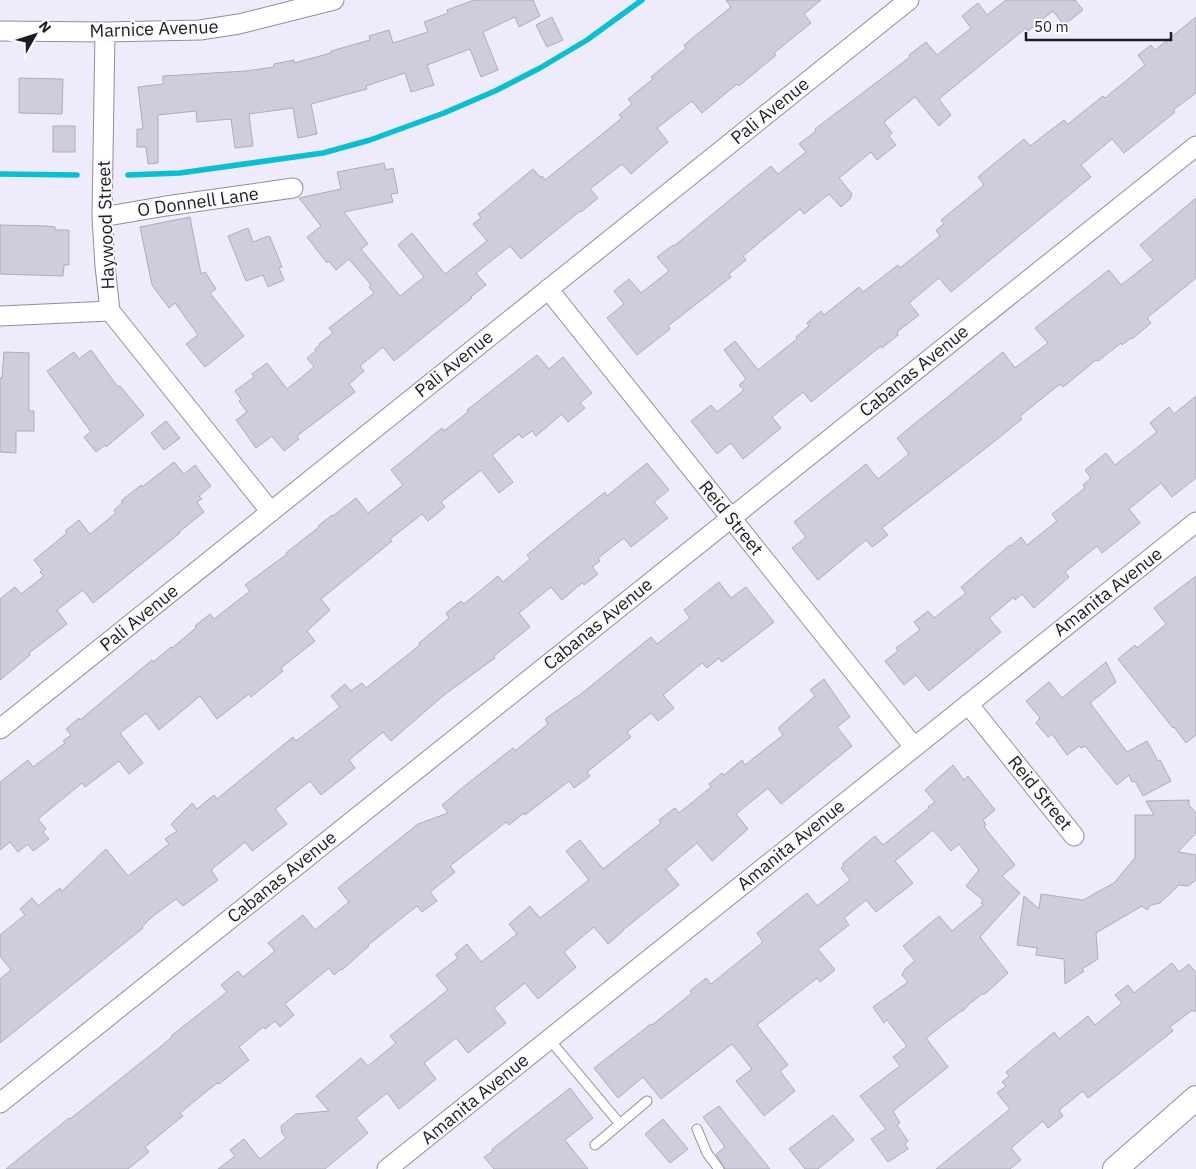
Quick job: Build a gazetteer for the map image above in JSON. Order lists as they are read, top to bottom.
{
  "streets": {
    "street": [
      "Marnice Avenue",
      "Pali Avenue",
      "O Donnell Lane",
      "Haywood Street",
      "Cabanas Avenue",
      "Reid Street",
      "Amanita Avenue"
    ]
  },
  "crossings": [
    ["Marnice Avenue", "Haywood Street"],
    ["Pali Avenue", "Haywood Street"],
    ["Pali Avenue", "Reid Street"],
    ["O Donnell Lane", "Haywood Street"],
    ["Cabanas Avenue", "Reid Street"],
    ["Reid Street", "Amanita Avenue"]
  ],
  "scale_bar": "50 m",
  "north": "top right"
}
